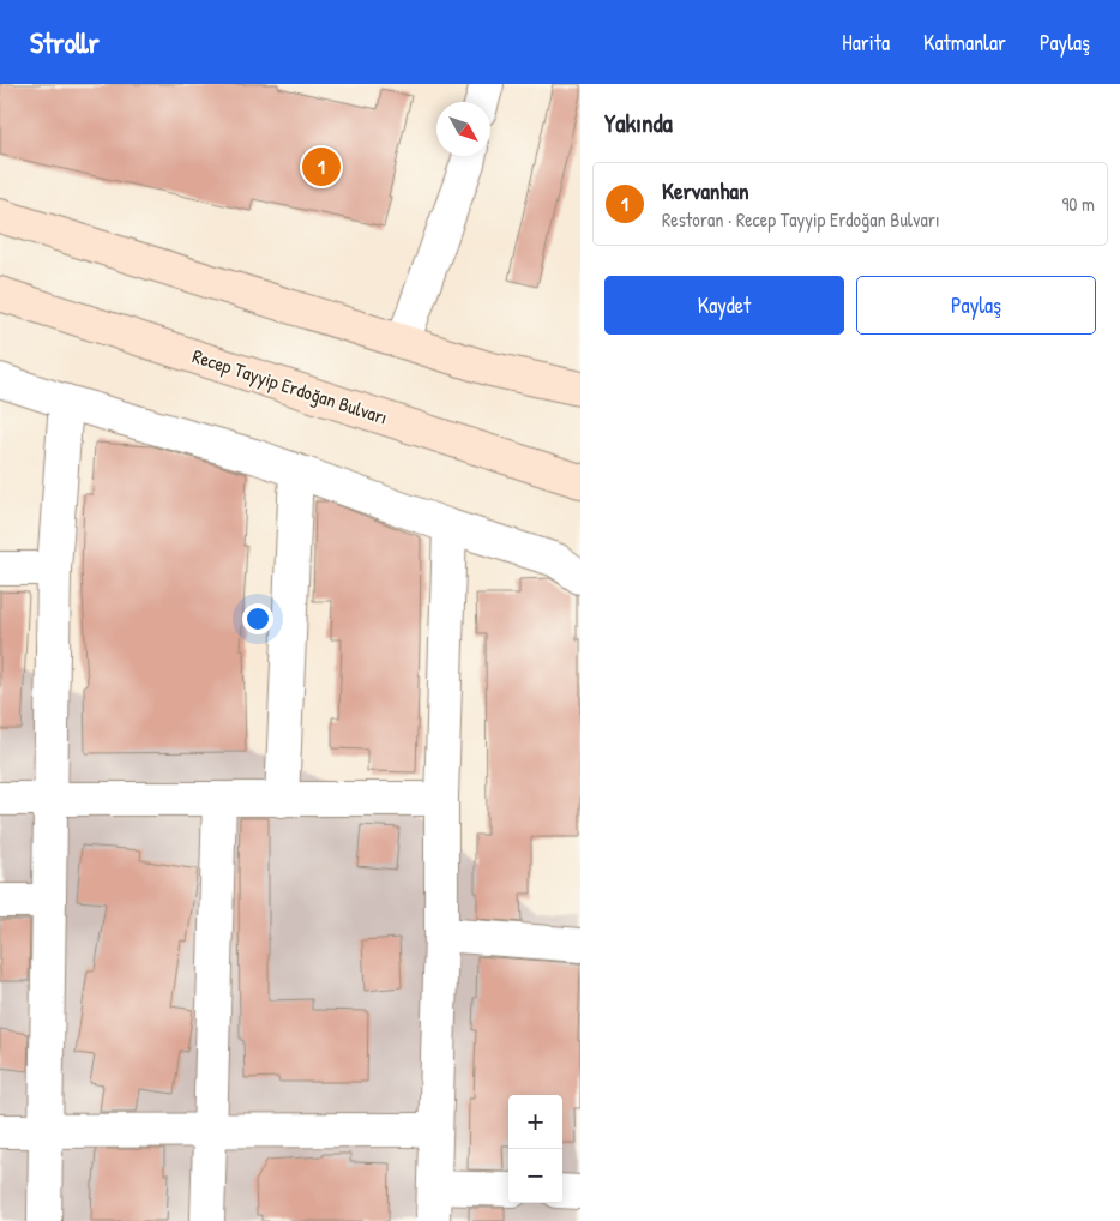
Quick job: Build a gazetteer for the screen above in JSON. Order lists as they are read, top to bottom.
{
  "streets": {
    "main road": ["Recep Tayyip Erdoğan Bulvarı"]
  },
  "north": "bottom right",
  "page": {
    "header": "Strollr",
    "nav": ["Harita", "Katmanlar", "Paylaş"],
    "heading": "Yakında",
    "pins": "1",
    "list": [
      {
        "mark": "1",
        "name": "Kervanhan",
        "note": "Restoran · Recep Tayyip Erdoğan Bulvarı",
        "value": "90 m"
      }
    ],
    "buttons": ["Kaydet", "Paylaş"],
    "map_buttons": ["+", "−"]
  }
}
